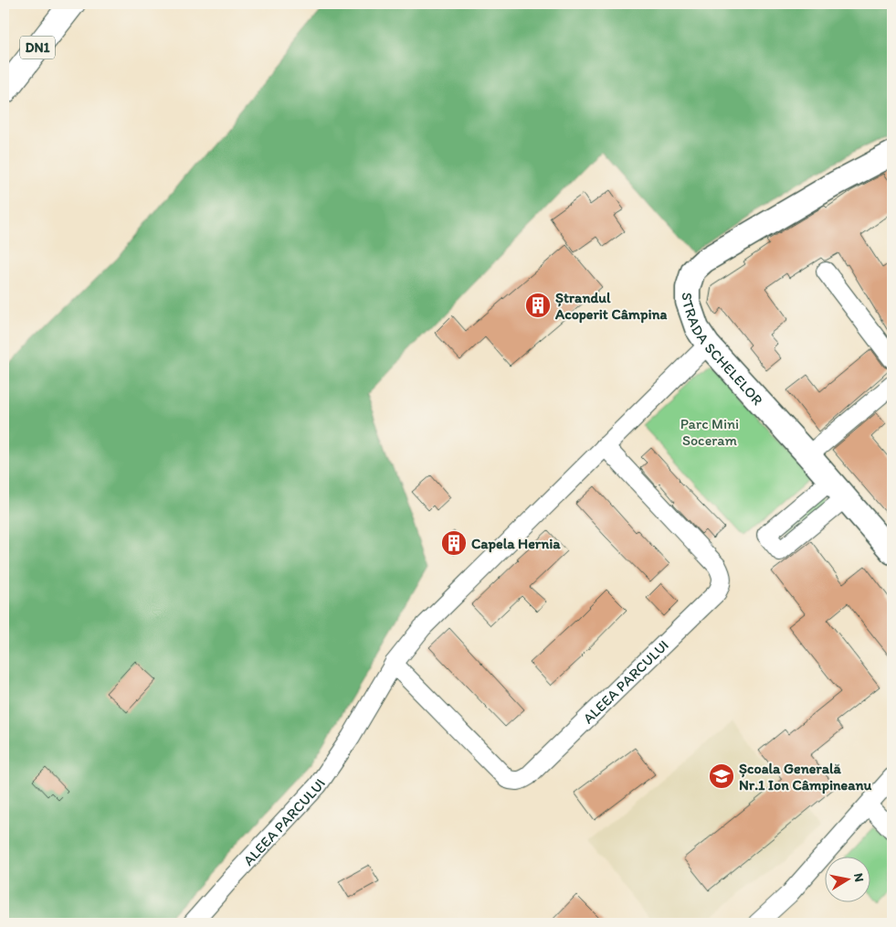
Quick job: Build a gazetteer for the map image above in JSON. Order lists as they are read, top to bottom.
{
  "streets": {
    "highway": ["DN1"],
    "main road": ["STRADA SCHELELOR"],
    "street": ["ALEEA PARCULUI"]
  },
  "crossings": [
    ["STRADA SCHELELOR", "ALEEA PARCULUI"]
  ],
  "parks": ["Parc Mini Soceram"],
  "places": {
    "building": ["Ștrandul Acoperit Câmpina", "Capela Hernia"],
    "school or university": ["Școala Generală Nr.1 Ion Câmpineanu"]
  },
  "north": "right"
}
